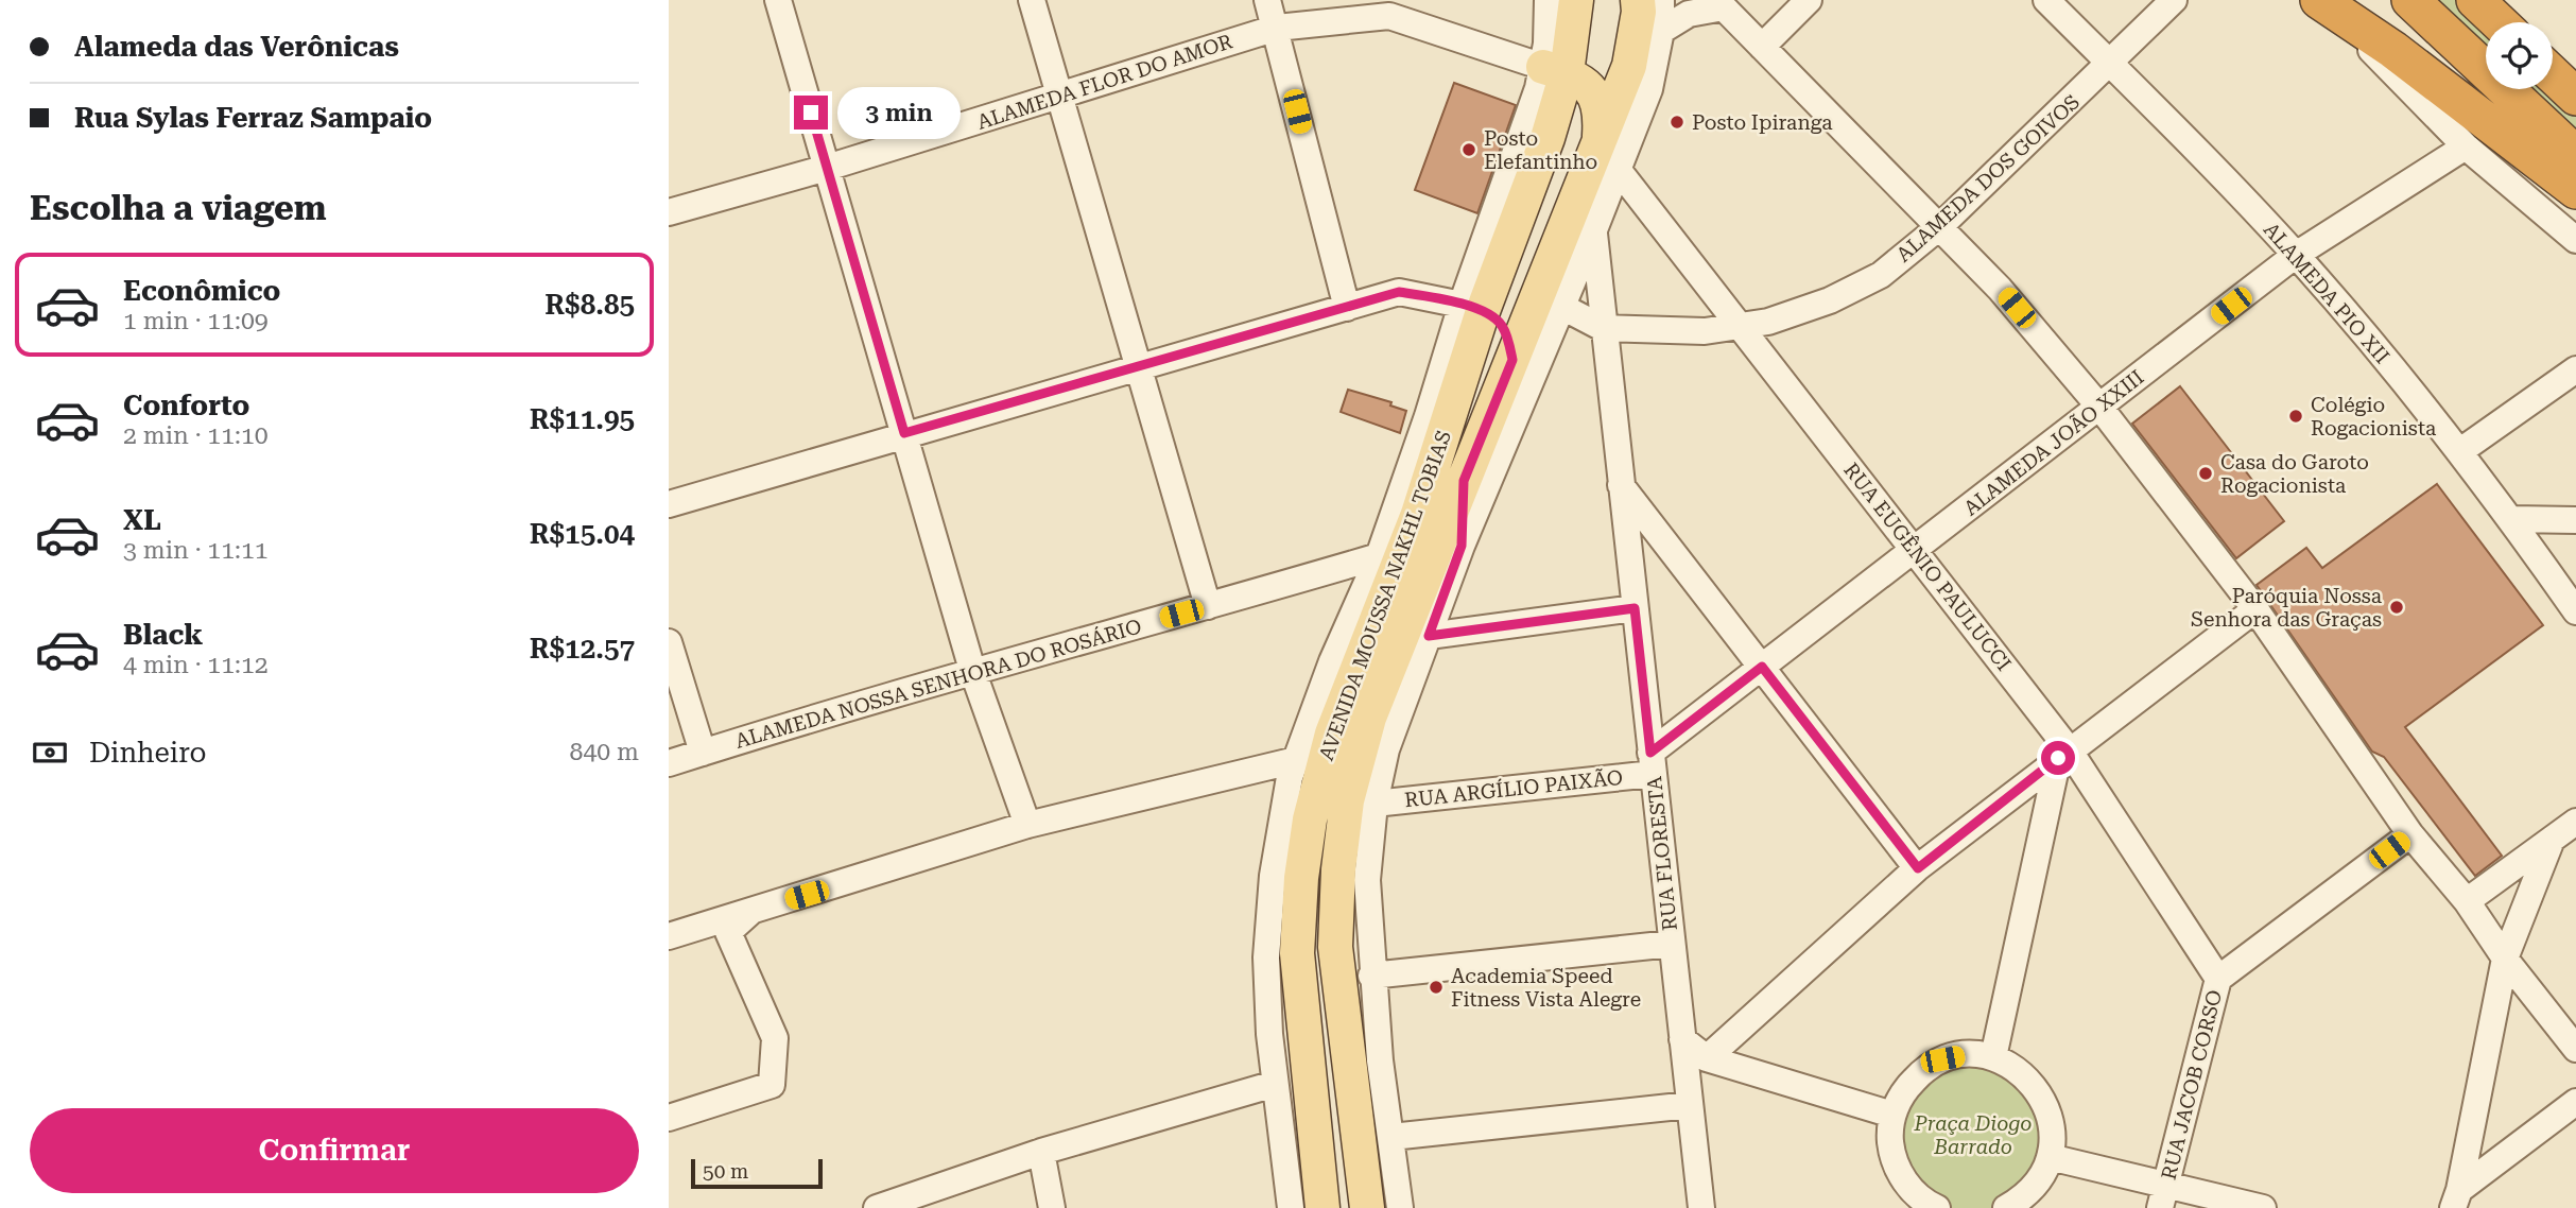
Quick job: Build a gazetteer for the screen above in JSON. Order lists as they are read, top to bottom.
{
  "streets": {
    "main road": ["AVENIDA MOUSSA NAKHL TOBIAS"],
    "street": [
      "ALAMEDA FLOR DO AMOR",
      "ALAMEDA DOS GOIVOS",
      "ALAMEDA PIO XII",
      "ALAMEDA JOÃO XXIII",
      "RUA EUGÊNIO PAULUCCI",
      "ALAMEDA NOSSA SENHORA DO ROSÁRIO",
      "RUA ARGÍLIO PAIXÃO",
      "RUA FLORESTA",
      "RUA JACOB CORSO"
    ]
  },
  "crossings": [
    ["ALAMEDA FLOR DO AMOR", "AVENIDA MOUSSA NAKHL TOBIAS"],
    ["ALAMEDA DOS GOIVOS", "ALAMEDA PIO XII"],
    ["ALAMEDA DOS GOIVOS", "RUA EUGÊNIO PAULUCCI"],
    ["ALAMEDA DOS GOIVOS", "AVENIDA MOUSSA NAKHL TOBIAS"],
    ["ALAMEDA DOS GOIVOS", "RUA FLORESTA"],
    ["ALAMEDA PIO XII", "ALAMEDA JOÃO XXIII"],
    ["ALAMEDA JOÃO XXIII", "RUA EUGÊNIO PAULUCCI"],
    ["ALAMEDA JOÃO XXIII", "RUA ARGÍLIO PAIXÃO"],
    ["ALAMEDA JOÃO XXIII", "RUA FLORESTA"],
    ["RUA EUGÊNIO PAULUCCI", "AVENIDA MOUSSA NAKHL TOBIAS"],
    ["RUA EUGÊNIO PAULUCCI", "RUA JACOB CORSO"],
    ["AVENIDA MOUSSA NAKHL TOBIAS", "RUA FLORESTA"],
    ["RUA ARGÍLIO PAIXÃO", "RUA FLORESTA"]
  ],
  "parks": ["Praça Diogo Barrado"],
  "places": [
    "Posto Ipiranga",
    "Posto Elefantinho",
    "Colégio Rogacionista",
    "Casa do Garoto Rogacionista",
    "Paróquia Nossa Senhora das Graças",
    "Academia Speed Fitness Vista Alegre"
  ],
  "scale_bar": "50 m",
  "page": {
    "banner": ["Alameda das Verônicas", "Rua Sylas Ferraz Sampaio"],
    "bubble": "3 min",
    "heading": "Escolha a viagem",
    "list": [
      {
        "name": "Econômico",
        "note": "1 min · 11:09",
        "value": "R$8.85"
      },
      {
        "name": "Conforto",
        "note": "2 min · 11:10",
        "value": "R$11.95"
      },
      {
        "name": "XL",
        "note": "3 min · 11:11",
        "value": "R$15.04"
      },
      {
        "name": "Black",
        "note": "4 min · 11:12",
        "value": "R$12.57"
      }
    ],
    "pay": ["Dinheiro", "840 m"],
    "buttons": "Confirmar",
    "scale": "50 m"
  }
}
